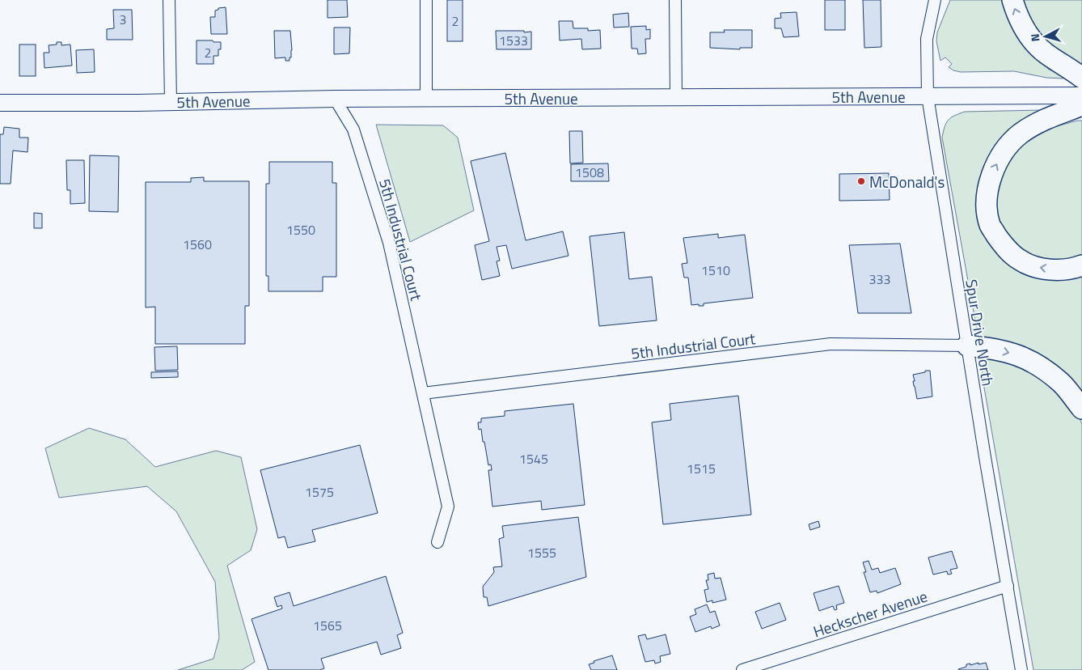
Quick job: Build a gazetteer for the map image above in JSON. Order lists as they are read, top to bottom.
{
  "streets": {
    "main road": ["5th Avenue"],
    "street": ["5th Industrial Court", "Spur Drive North", "Heckscher Avenue"]
  },
  "crossings": [
    ["5th Avenue", "5th Industrial Court"],
    ["5th Avenue", "Spur Drive North"],
    ["5th Industrial Court", "Spur Drive North"],
    ["Spur Drive North", "Heckscher Avenue"]
  ],
  "places": ["McDonald's"],
  "house_numbers": [
    "3",
    "2",
    "1533",
    "2",
    "1508",
    "1550",
    "1560",
    "1510",
    "333",
    "1545",
    "1515",
    "1575",
    "1555",
    "1565"
  ],
  "north": "left"
}
